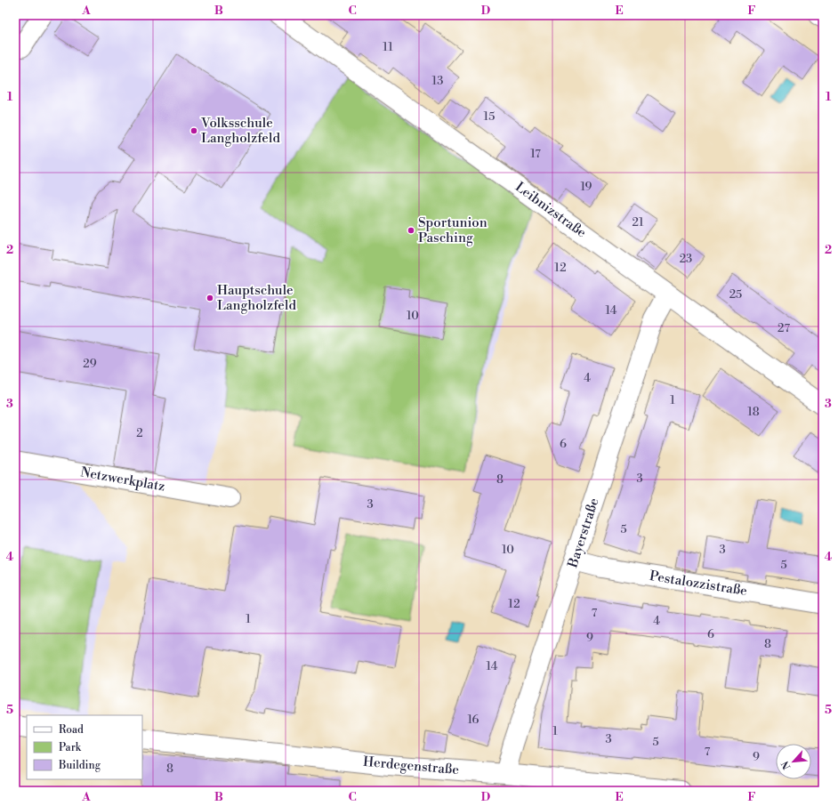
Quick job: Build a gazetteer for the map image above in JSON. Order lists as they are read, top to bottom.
{
  "streets": {
    "street": [
      "Leibnizstraße",
      "Netzwerkplatz",
      "Bayerstraße",
      "Pestalozzistraße",
      "Herdegenstraße"
    ]
  },
  "crossings": [
    ["Leibnizstraße", "Bayerstraße"],
    ["Bayerstraße", "Pestalozzistraße"],
    ["Bayerstraße", "Herdegenstraße"]
  ],
  "places": ["Volksschule Langholzfeld", "Sportunion Pasching", "Hauptschule Langholzfeld"],
  "house_numbers": [
    "11",
    "13",
    "15",
    "17",
    "19",
    "21",
    "23",
    "12",
    "25",
    "14",
    "10",
    "27",
    "29",
    "4",
    "1",
    "18",
    "2",
    "6",
    "3",
    "8",
    "3",
    "5",
    "10",
    "3",
    "5",
    "12",
    "7",
    "1",
    "4",
    "6",
    "9",
    "8",
    "14",
    "16",
    "1",
    "3",
    "5",
    "7",
    "9",
    "8"
  ],
  "legend": ["Road", "Park", "Building"],
  "north": "bottom left",
  "grid": {
    "columns": [
      "A",
      "B",
      "C",
      "D",
      "E",
      "F"
    ],
    "rows": [
      "1",
      "2",
      "3",
      "4",
      "5"
    ]
  }
}
